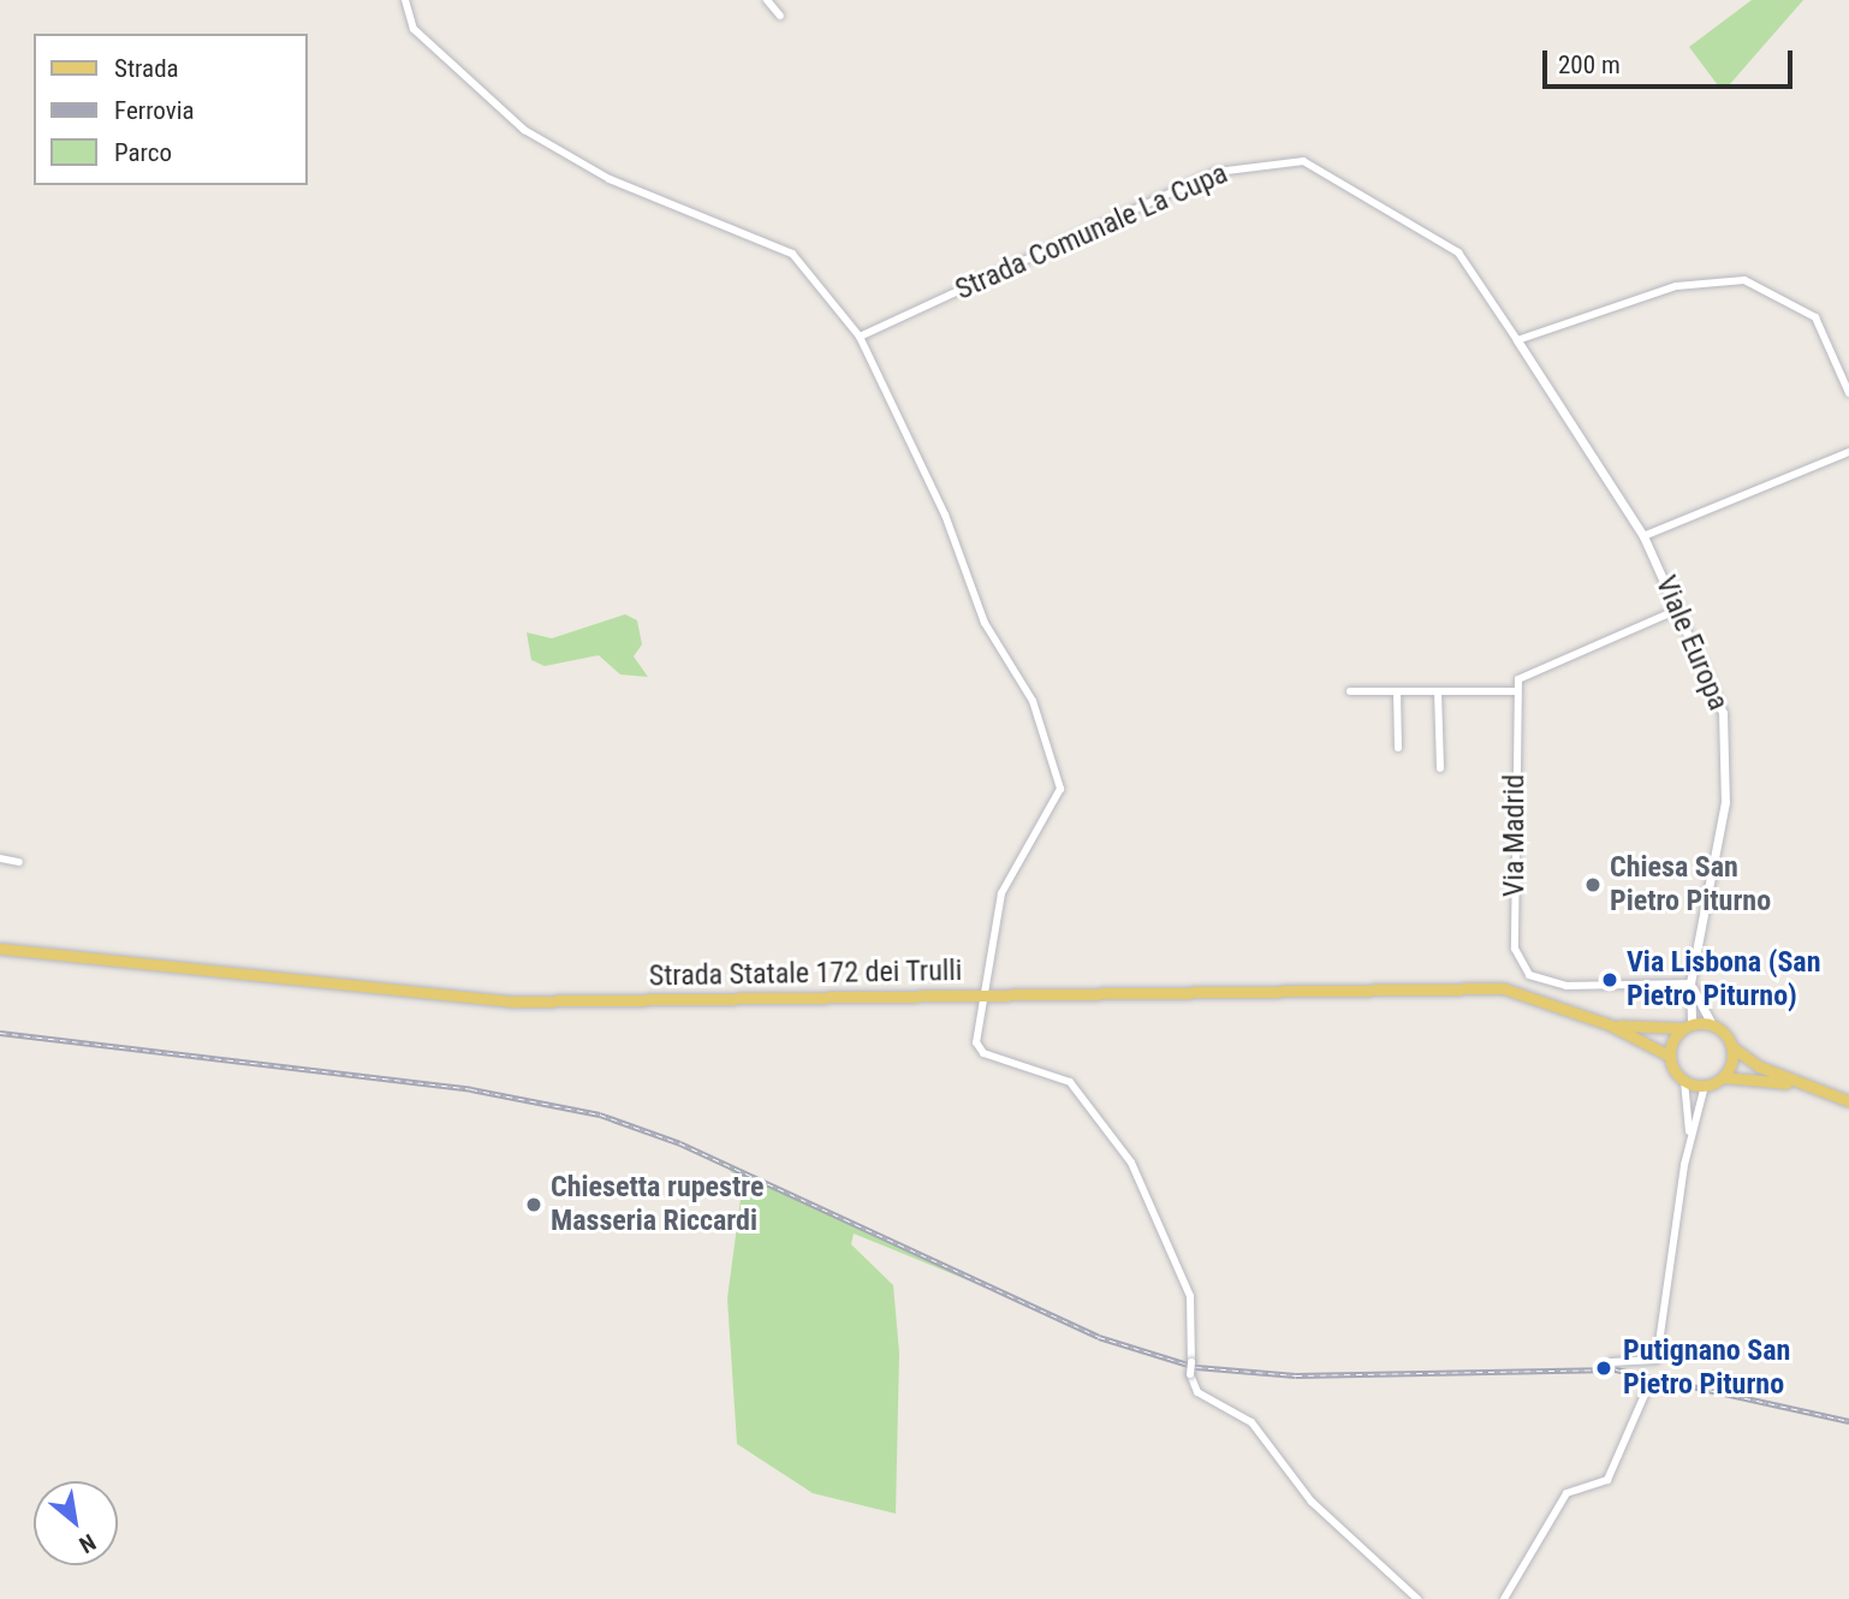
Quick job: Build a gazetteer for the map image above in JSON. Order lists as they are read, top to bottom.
{
  "streets": {
    "main road": ["Strada Statale 172 dei Trulli"],
    "street": ["Strada Comunale La Cupa", "Viale Europa", "Via Madrid"]
  },
  "crossings": [
    ["Strada Comunale La Cupa", "Viale Europa"],
    ["Viale Europa", "Via Madrid"],
    ["Viale Europa", "Strada Statale 172 dei Trulli"]
  ],
  "places": [
    "Chiesa San Pietro Piturno",
    "Via Lisbona (San Pietro Piturno)",
    "Chiesetta rupestre Masseria Riccardi",
    "Putignano San Pietro Piturno"
  ],
  "legend": ["Strada", "Ferrovia", "Parco"],
  "scale_bar": "200 m",
  "north": "bottom right"
}
